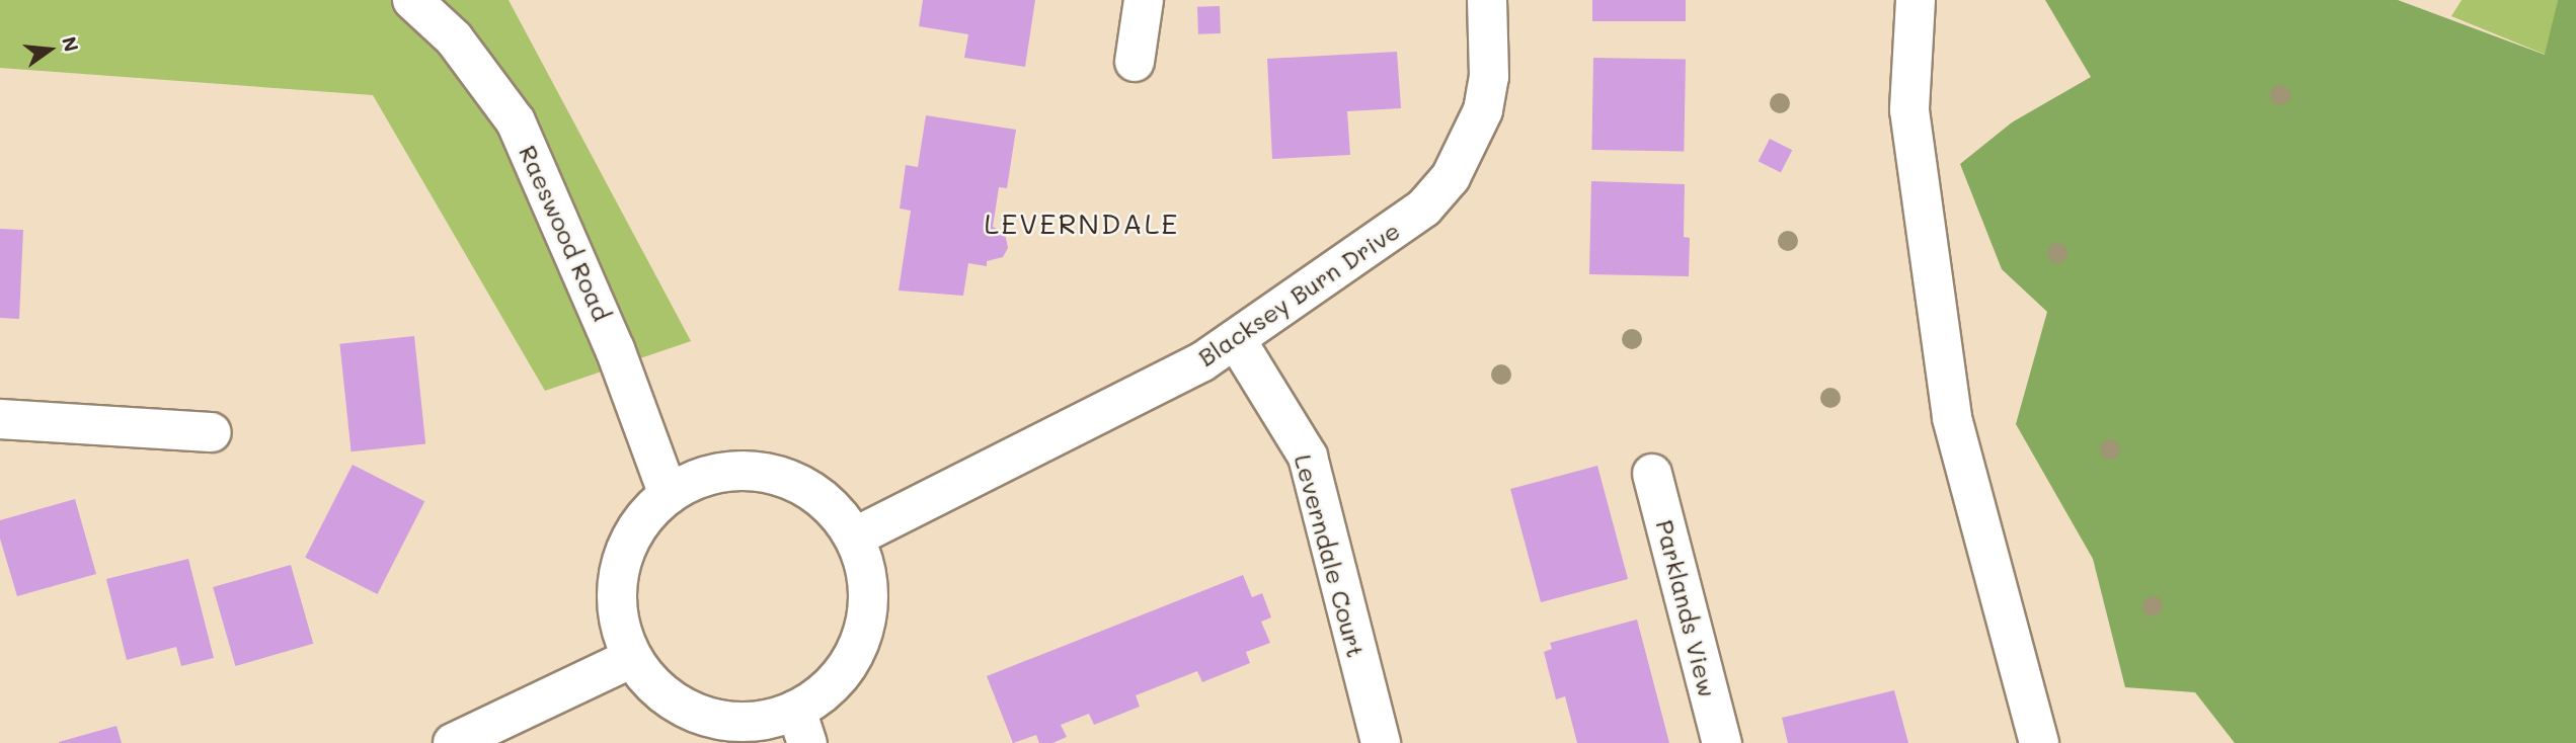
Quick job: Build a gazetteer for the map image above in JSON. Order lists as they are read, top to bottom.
{
  "streets": {
    "street": [
      "Raeswood Road",
      "Blacksey Burn Drive",
      "Leverndale Court",
      "Parklands View"
    ]
  },
  "crossings": [
    ["Blacksey Burn Drive", "Leverndale Court"]
  ],
  "districts": ["LEVERNDALE"],
  "north": "right"
}
